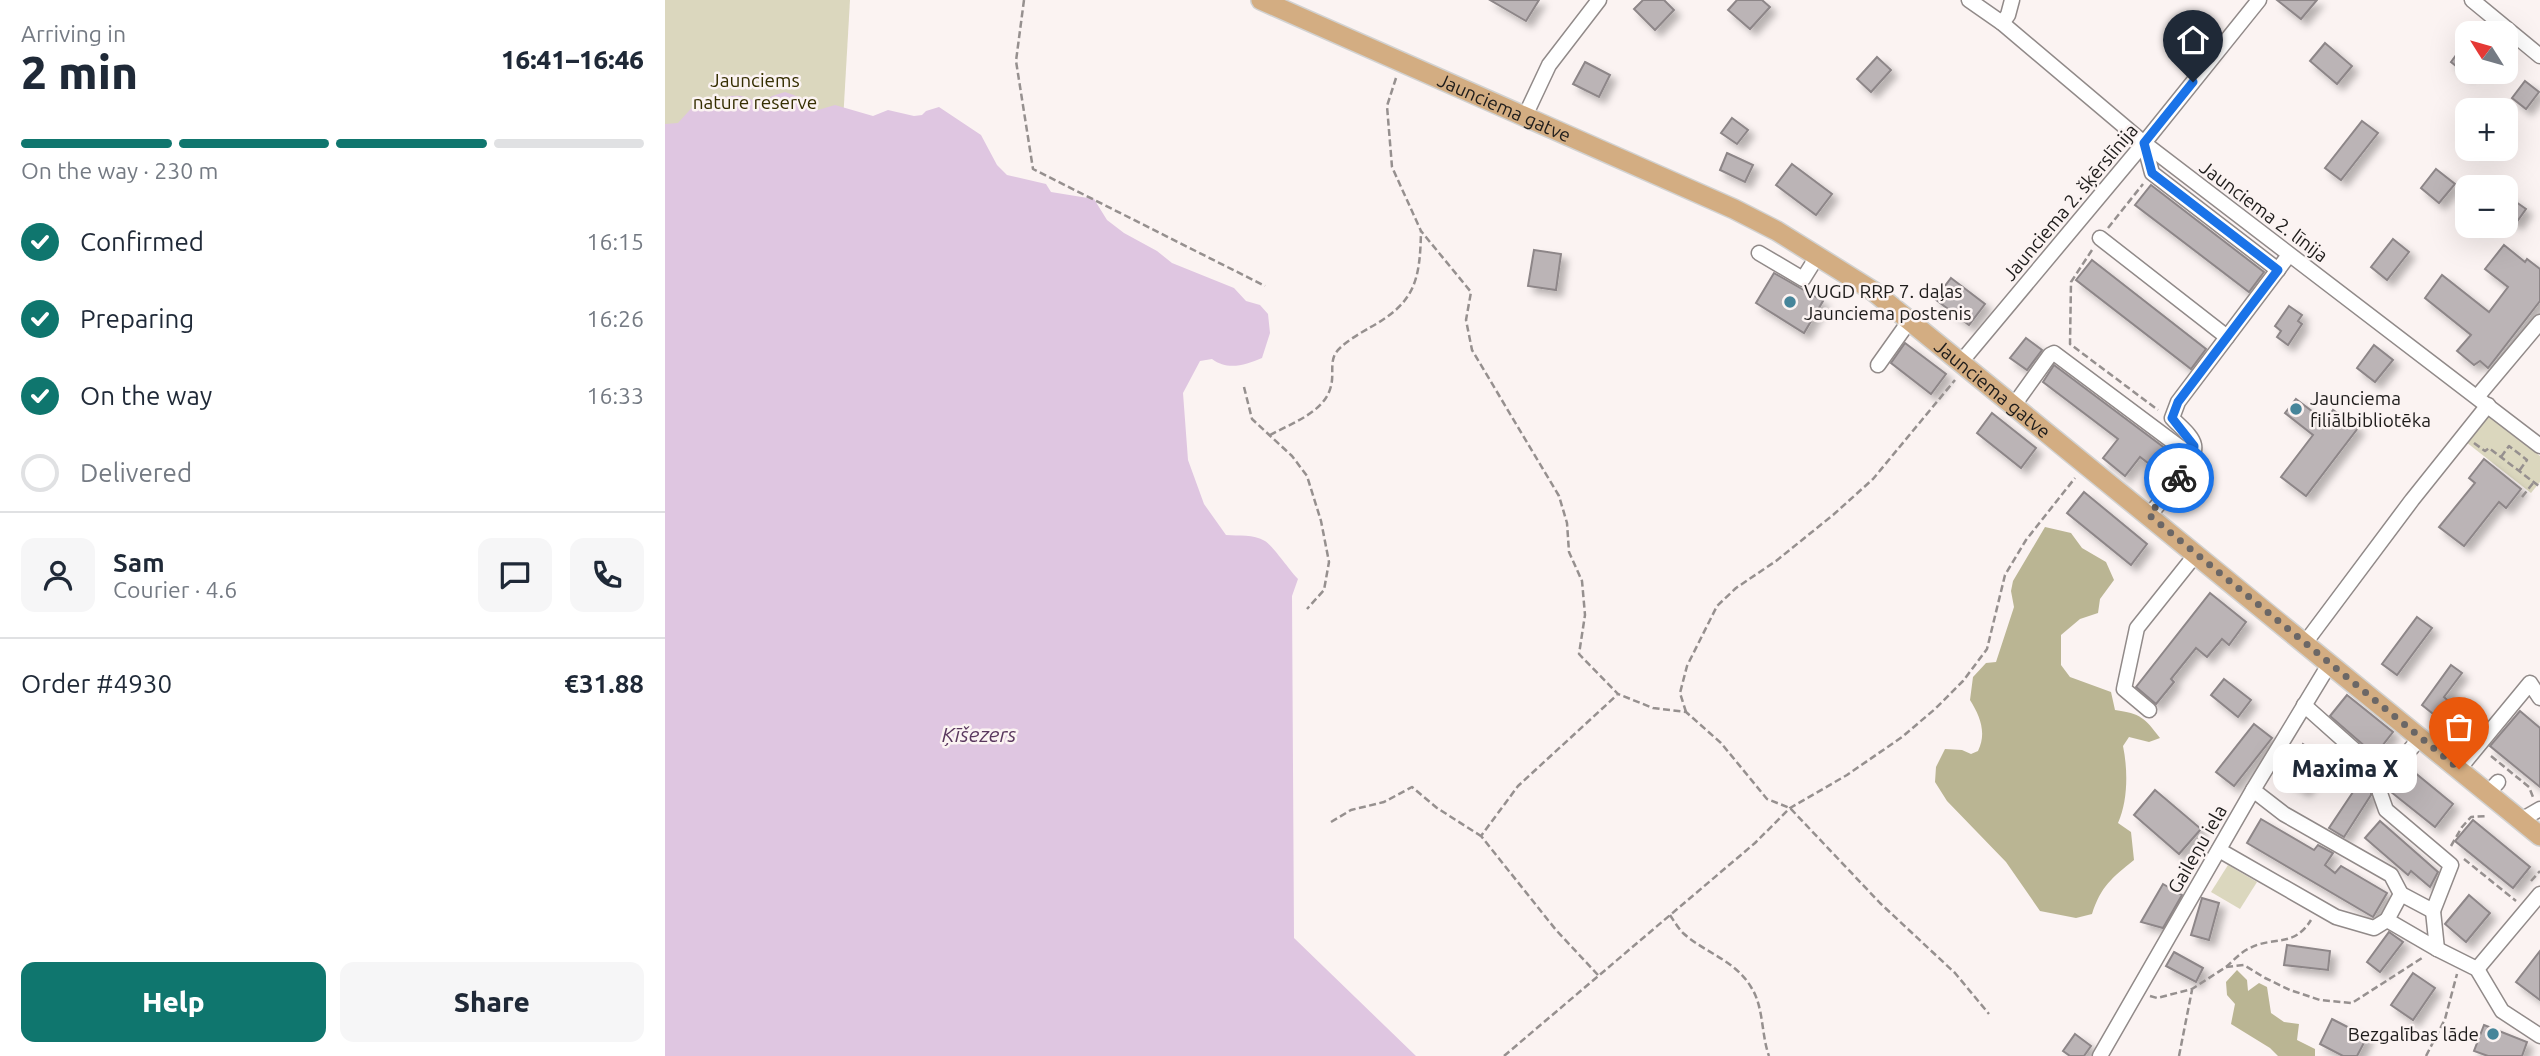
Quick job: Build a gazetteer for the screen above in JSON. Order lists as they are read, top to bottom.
{
  "streets": {
    "main road": ["Jaunciema gatve"],
    "street": ["Jaunciema 2. šķērslīnija", "Jaunciema 2. līnija", "Gaileņu iela"]
  },
  "crossings": [
    ["Jaunciema gatve", "Jaunciema 2. šķērslīnija"],
    ["Jaunciema gatve", "Gaileņu iela"],
    ["Jaunciema 2. šķērslīnija", "Jaunciema 2. līnija"]
  ],
  "water": ["Ķīšezers"],
  "parks": ["Jaunciems nature reserve"],
  "places": [
    "VUGD RRP 7. daļas Jaunciema postenis",
    "Jaunciema filiālbibliotēka",
    "Maxima X",
    "Bezgalības lāde"
  ],
  "north": "top left",
  "page": {
    "heading": ["2 min", "Arriving in", "16:41–16:46"],
    "panel": [
      "Sam",
      "Courier · 4.6",
      "Order #4930",
      "€31.88"
    ],
    "map_buttons": ["+", "−"],
    "bar": "On the way · 230 m",
    "list": [
      ["Confirmed", "16:15"],
      ["Preparing", "16:26"],
      ["On the way", "16:33"],
      "Delivered"
    ],
    "bubble": "Maxima X",
    "buttons": ["Help", "Share"]
  }
}
